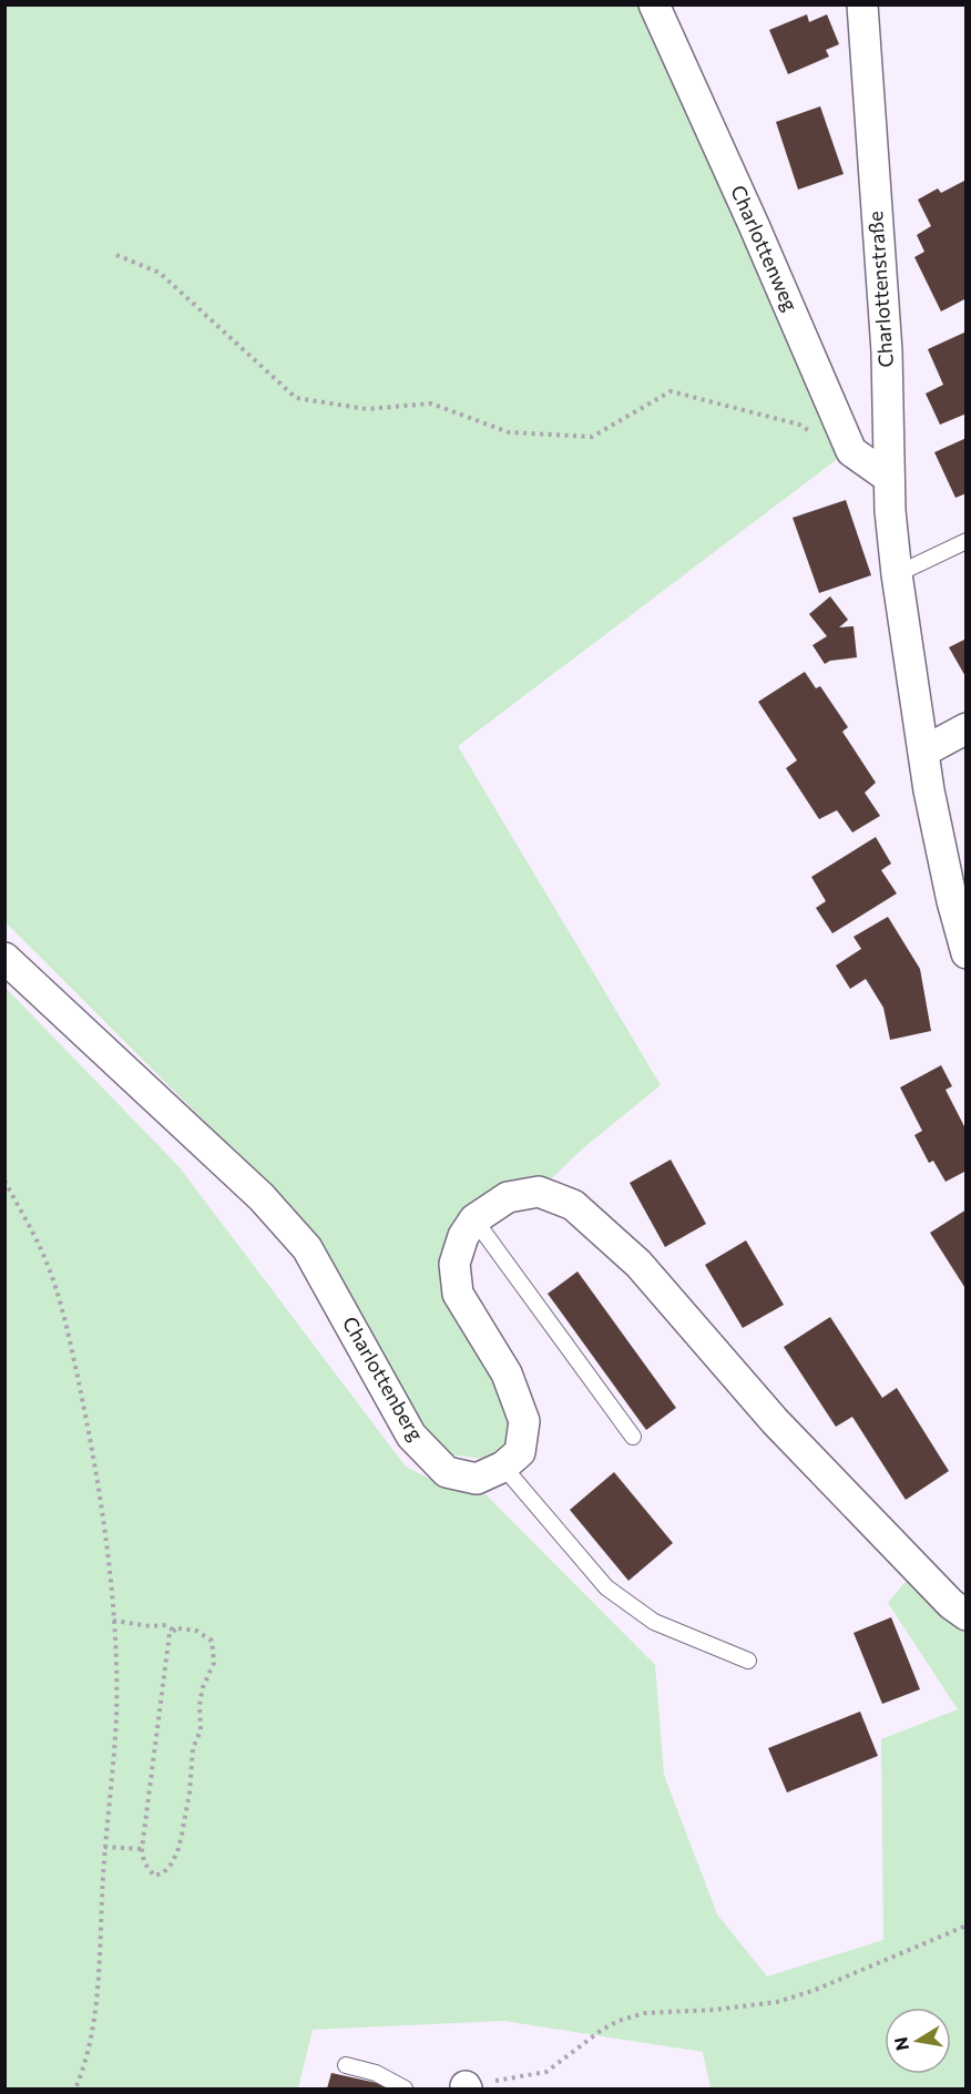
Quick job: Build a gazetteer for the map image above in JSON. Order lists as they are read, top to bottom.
{
  "streets": {
    "street": ["Charlottenweg", "Charlottenstraße", "Charlottenberg"]
  },
  "crossings": [
    ["Charlottenweg", "Charlottenstraße"]
  ],
  "north": "left"
}
